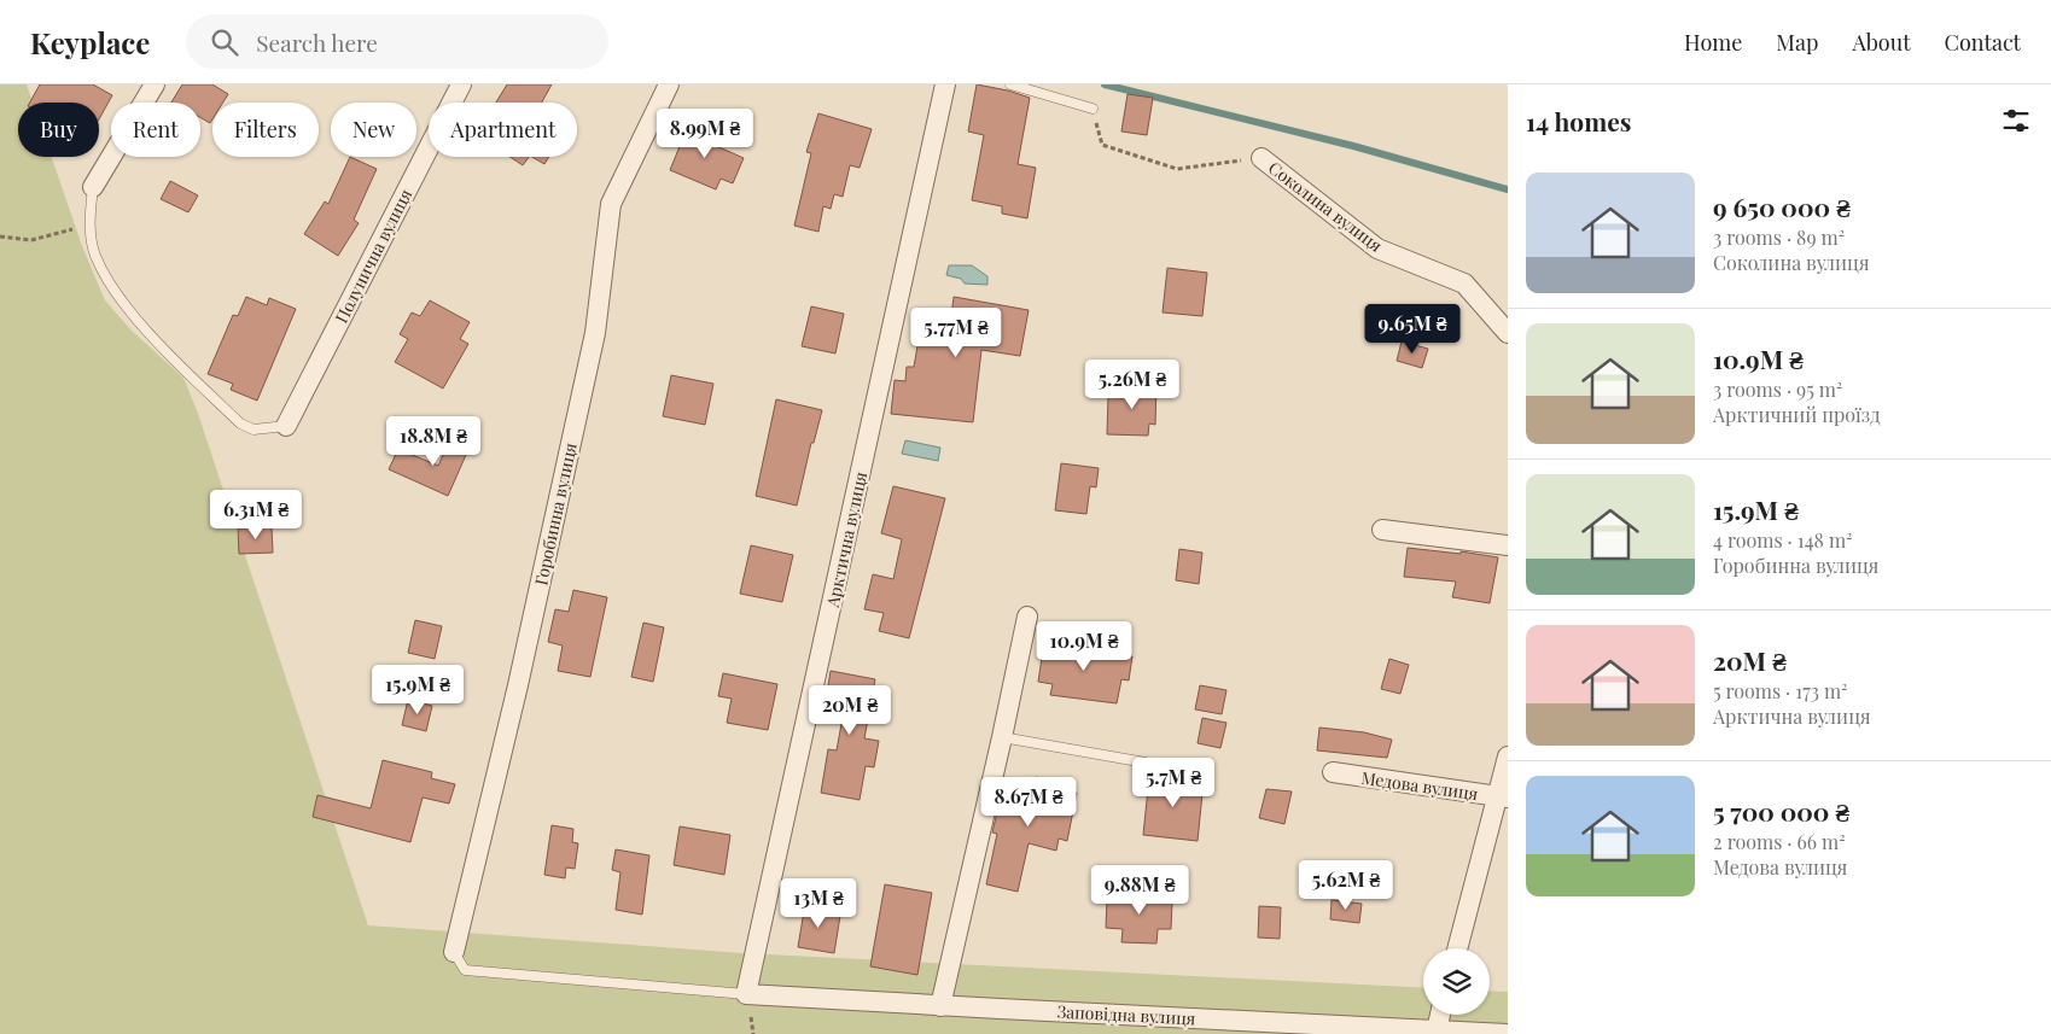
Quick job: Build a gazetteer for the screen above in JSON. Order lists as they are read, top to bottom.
{
  "streets": {
    "street": [
      "Соколина вулиця",
      "Полунична вулиця",
      "Горобинна вулиця",
      "Арктична вулиця",
      "Медова вулиця",
      "Заповідна вулиця"
    ]
  },
  "crossings": [
    ["Арктична вулиця", "Заповідна вулиця"]
  ],
  "page": {
    "header": "Keyplace",
    "search": "Search here",
    "nav": [
      "Home",
      "Map",
      "About",
      "Contact"
    ],
    "heading": "14 homes",
    "chip": [
      "Buy",
      "Rent",
      "Filters",
      "New",
      "Apartment"
    ],
    "price": [
      "8.99M ₴",
      "9.65M ₴",
      "5.77M ₴",
      "5.26M ₴",
      "18.8M ₴",
      "6.31M ₴",
      "10.9M ₴",
      "15.9M ₴",
      "20M ₴",
      "5.7M ₴",
      "8.67M ₴",
      "5.62M ₴",
      "9.88M ₴",
      "13M ₴"
    ],
    "list": [
      {
        "name": "9 650 000 ₴",
        "note": "3 rooms · 89 m² · Соколина вулиця"
      },
      {
        "name": "10.9M ₴",
        "note": "3 rooms · 95 m² · Арктичний проїзд"
      },
      {
        "name": "15.9M ₴",
        "note": "4 rooms · 148 m² · Горобинна вулиця"
      },
      {
        "name": "20M ₴",
        "note": "5 rooms · 173 m² · Арктична вулиця"
      },
      {
        "name": "5 700 000 ₴",
        "note": "2 rooms · 66 m² · Медова вулиця"
      }
    ]
  }
}
